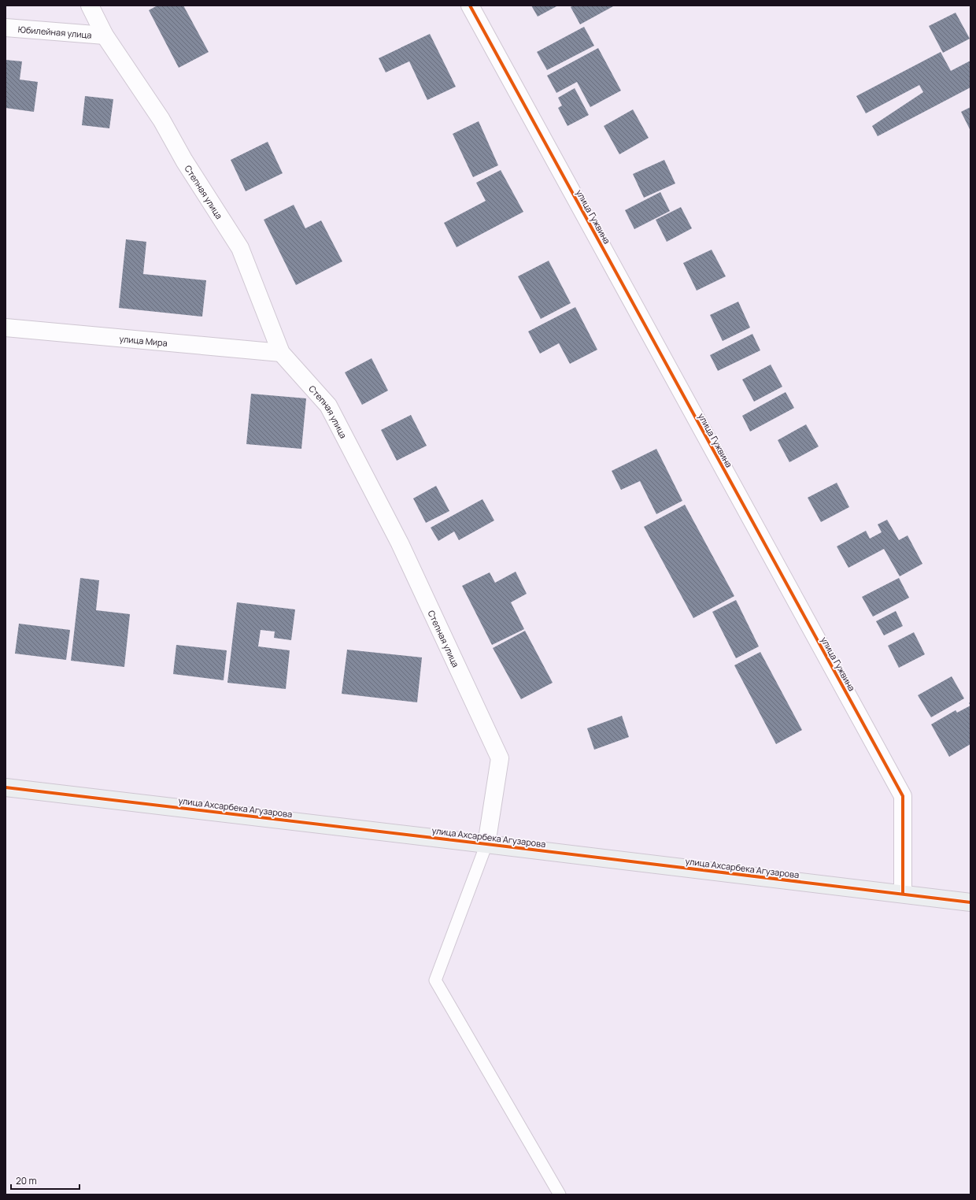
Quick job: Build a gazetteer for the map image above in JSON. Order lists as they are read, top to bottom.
{
  "streets": {
    "street": [
      "Юбилейная улица",
      "Степная улица",
      "улица Гужвина",
      "улица Мира",
      "улица Ахсарбека Агузарова"
    ]
  },
  "crossings": [
    ["Юбилейная улица", "Степная улица"],
    ["Степная улица", "улица Мира"],
    ["Степная улица", "улица Ахсарбека Агузарова"],
    ["улица Гужвина", "улица Ахсарбека Агузарова"]
  ],
  "scale_bar": "20 m"
}
